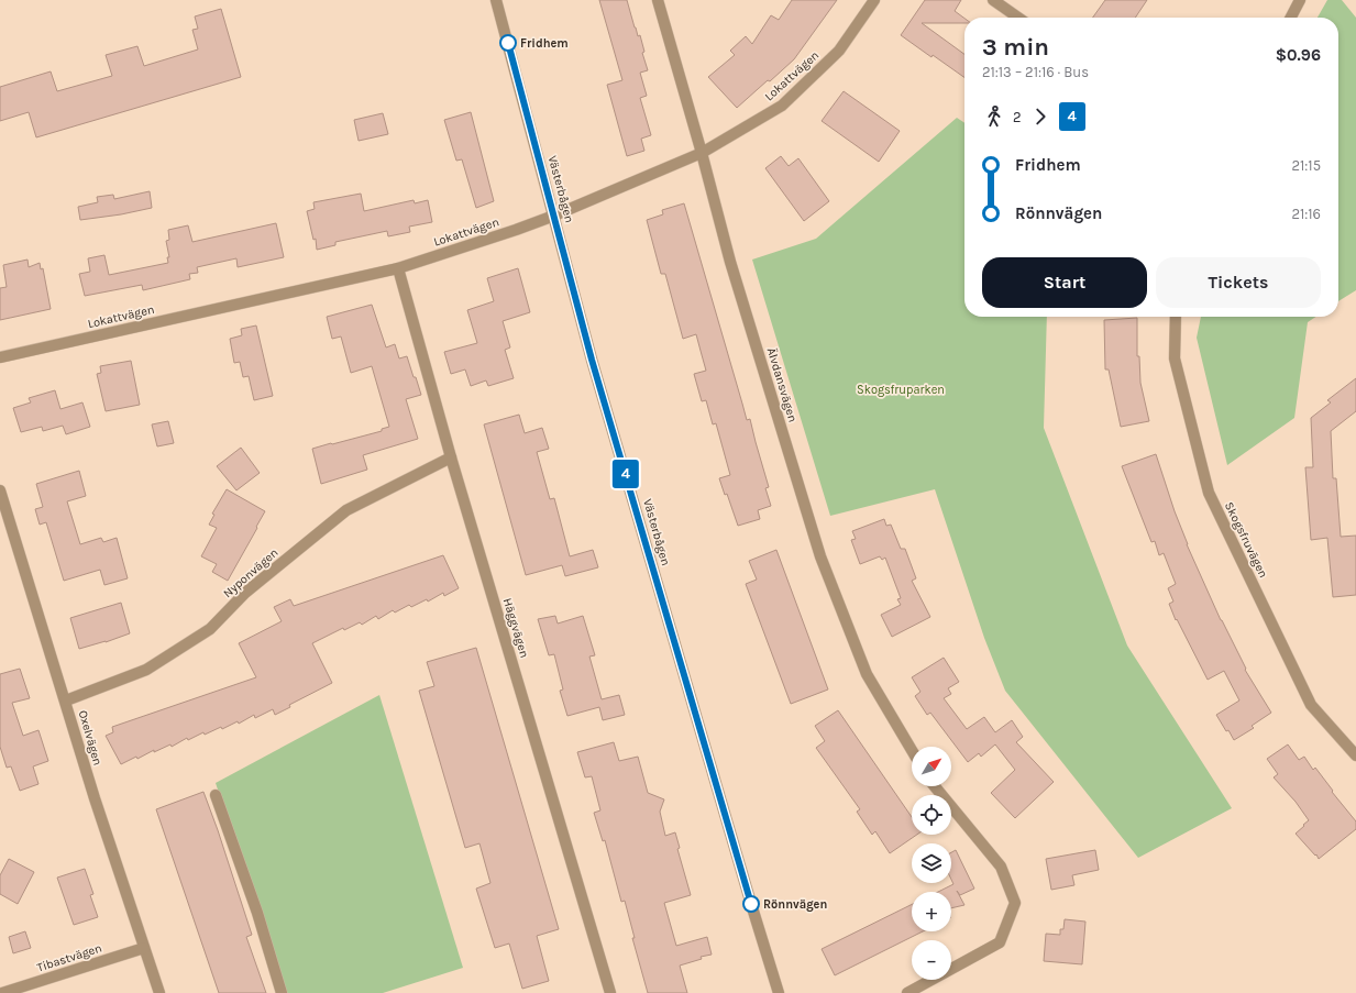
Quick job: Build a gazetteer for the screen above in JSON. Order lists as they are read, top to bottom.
{
  "streets": {
    "street": [
      "Lokattvägen",
      "Västerbågen",
      "Älvdansvägen",
      "Skogsfruvägen",
      "Nyponvägen",
      "Häggvägen",
      "Oxelvägen",
      "Tibastvägen"
    ]
  },
  "crossings": [
    ["Lokattvägen", "Västerbågen"],
    ["Lokattvägen", "Älvdansvägen"],
    ["Lokattvägen", "Häggvägen"],
    ["Nyponvägen", "Häggvägen"],
    ["Nyponvägen", "Oxelvägen"],
    ["Oxelvägen", "Tibastvägen"]
  ],
  "parks": ["Skogsfruparken"],
  "places": ["Fridhem", "Rönnvägen"],
  "lines": ["bus line 4"],
  "north": "top right",
  "page": {
    "on_map": "4",
    "heading": ["3 min", "21:13 – 21:16 · Bus", "$0.96"],
    "legs": ["2", "4"],
    "list": [
      {
        "name": "Fridhem",
        "value": "21:15"
      },
      {
        "name": "Rönnvägen",
        "value": "21:16"
      }
    ],
    "buttons": ["Start", "Tickets"],
    "map_buttons": ["+", "−"]
  }
}
